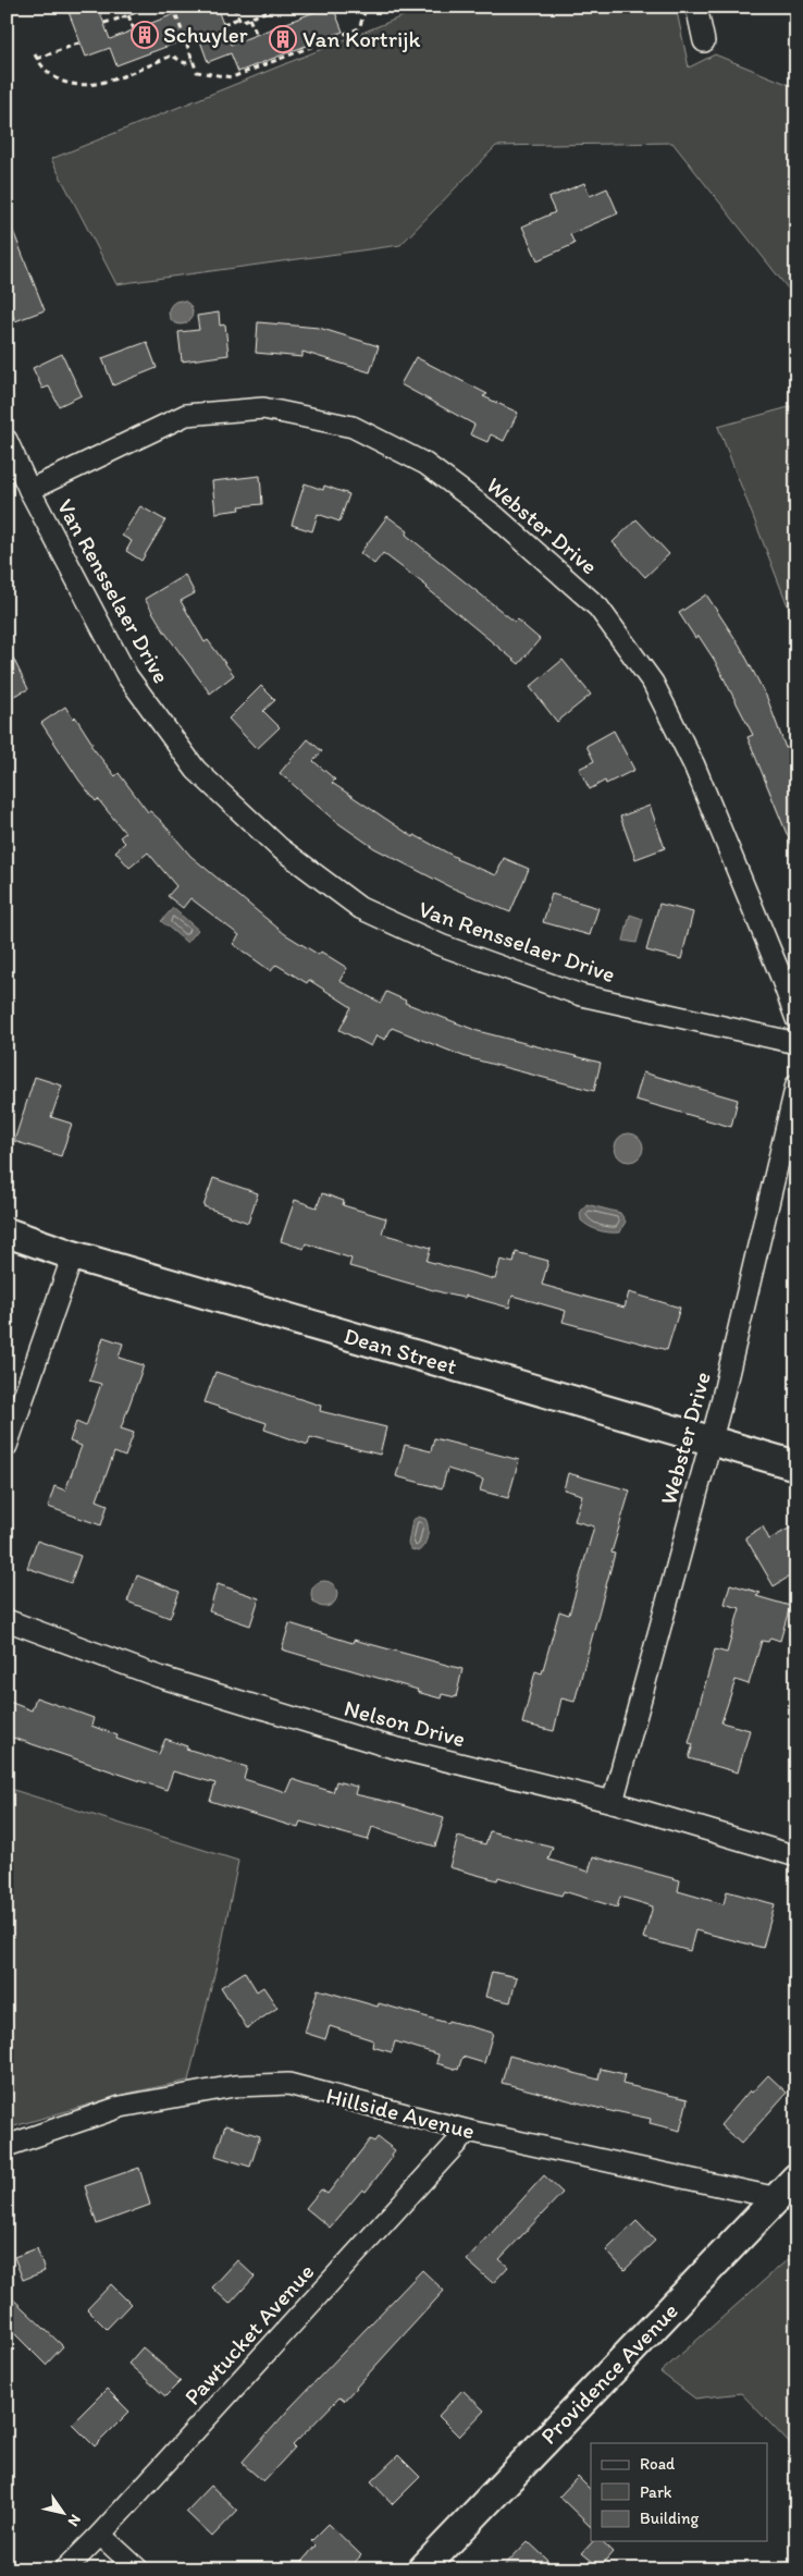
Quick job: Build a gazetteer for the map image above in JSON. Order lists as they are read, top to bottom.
{
  "streets": {
    "street": [
      "Webster Drive",
      "Van Rensselaer Drive",
      "Dean Street",
      "Nelson Drive",
      "Hillside Avenue",
      "Pawtucket Avenue",
      "Providence Avenue"
    ]
  },
  "crossings": [
    ["Webster Drive", "Van Rensselaer Drive"],
    ["Webster Drive", "Dean Street"],
    ["Webster Drive", "Nelson Drive"],
    ["Hillside Avenue", "Pawtucket Avenue"],
    ["Hillside Avenue", "Providence Avenue"]
  ],
  "places": {
    "building": ["Schuyler", "Van Kortrijk"]
  },
  "legend": ["Road", "Park", "Building"],
  "north": "bottom right"
}
